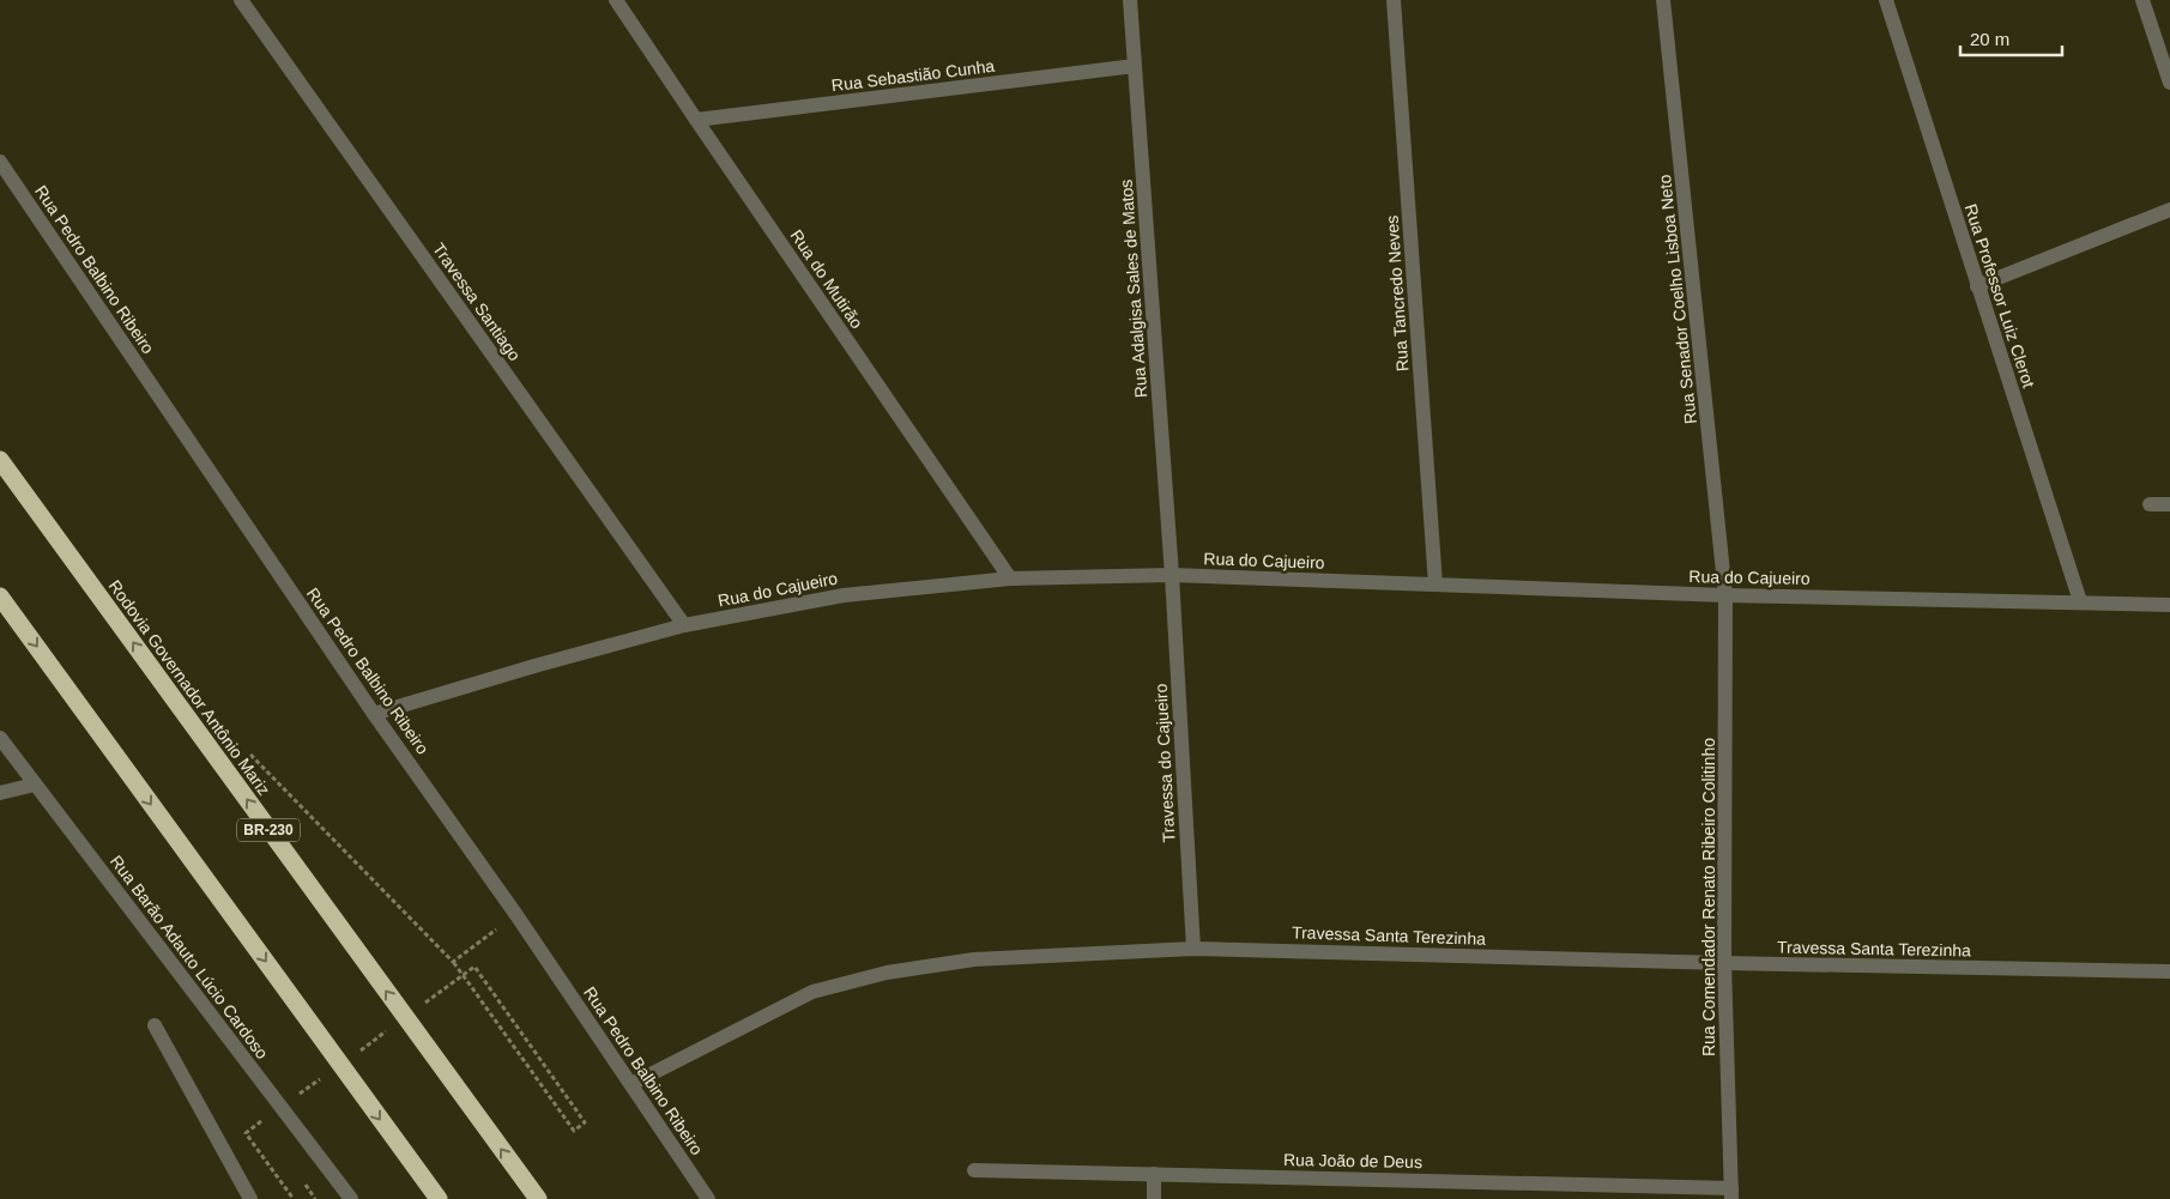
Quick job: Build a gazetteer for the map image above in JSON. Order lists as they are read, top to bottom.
{
  "streets": {
    "highway": ["Rodovia Governador Antônio Mariz", "BR-230"],
    "street": [
      "Rua Sebastião Cunha",
      "Rua Pedro Balbino Ribeiro",
      "Rua do Mutirão",
      "Rua Adalgisa Sales de Matos",
      "Rua Tancredo Neves",
      "Rua Professor Luiz Clerot",
      "Rua Senador Coelho Lisboa Neto",
      "Travessa Santiago",
      "Rua do Cajueiro",
      "Travessa do Cajueiro",
      "Rua Comendador Renato Ribeiro Colitinho",
      "Travessa Santa Terezinha",
      "Rua Barão Adauto Lúcio Cardoso",
      "Rua João de Deus"
    ]
  },
  "crossings": [
    ["Rua Sebastião Cunha", "Rua do Mutirão"],
    ["Rua Sebastião Cunha", "Rua Adalgisa Sales de Matos"],
    ["Rua Pedro Balbino Ribeiro", "Rua do Cajueiro"],
    ["Rua Pedro Balbino Ribeiro", "Travessa Santa Terezinha"],
    ["Rua do Mutirão", "Rua do Cajueiro"],
    ["Rua Adalgisa Sales de Matos", "Rua do Cajueiro"],
    ["Rua Adalgisa Sales de Matos", "Travessa do Cajueiro"],
    ["Rua Tancredo Neves", "Rua do Cajueiro"],
    ["Rua Professor Luiz Clerot", "Rua do Cajueiro"],
    ["Rua Senador Coelho Lisboa Neto", "Rua do Cajueiro"],
    ["Rua Senador Coelho Lisboa Neto", "Rua Comendador Renato Ribeiro Colitinho"],
    ["Travessa Santiago", "Rua do Cajueiro"],
    ["Rua do Cajueiro", "Travessa do Cajueiro"],
    ["Rua do Cajueiro", "Rua Comendador Renato Ribeiro Colitinho"],
    ["Travessa do Cajueiro", "Travessa Santa Terezinha"],
    ["Rua Comendador Renato Ribeiro Colitinho", "Travessa Santa Terezinha"],
    ["Rua Comendador Renato Ribeiro Colitinho", "Rua João de Deus"]
  ],
  "scale_bar": "20 m"
}
